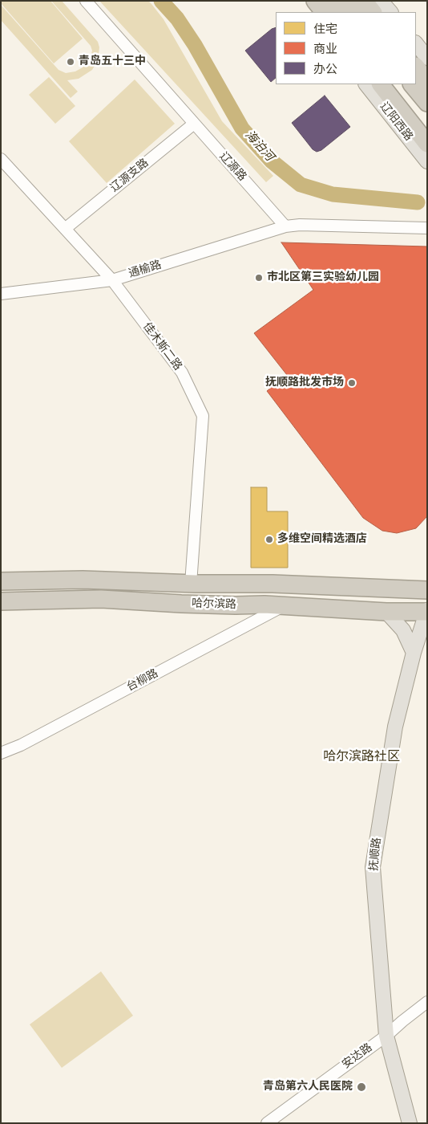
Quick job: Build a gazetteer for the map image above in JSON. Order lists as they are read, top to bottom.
{
  "streets": {
    "highway": ["哈尔滨路"],
    "main road": ["辽阳西路", "抚顺路"],
    "street": [
      "辽源路",
      "辽源支路",
      "通榆路",
      "佳木斯二路",
      "台柳路",
      "安达路"
    ]
  },
  "crossings": [
    ["辽源路", "辽源支路"],
    ["辽源路", "通榆路"],
    ["辽源支路", "佳木斯二路"],
    ["通榆路", "佳木斯二路"],
    ["佳木斯二路", "哈尔滨路"],
    ["哈尔滨路", "台柳路"],
    ["哈尔滨路", "抚顺路"],
    ["抚顺路", "安达路"]
  ],
  "districts": ["哈尔滨路社区"],
  "water": ["海泊河"],
  "places": [
    "青岛五十三中",
    "市北区第三实验幼儿园",
    "抚顺路批发市场",
    "多维空间精选酒店",
    "青岛第六人民医院"
  ],
  "legend": ["住宅", "商业", "办公"]
}
